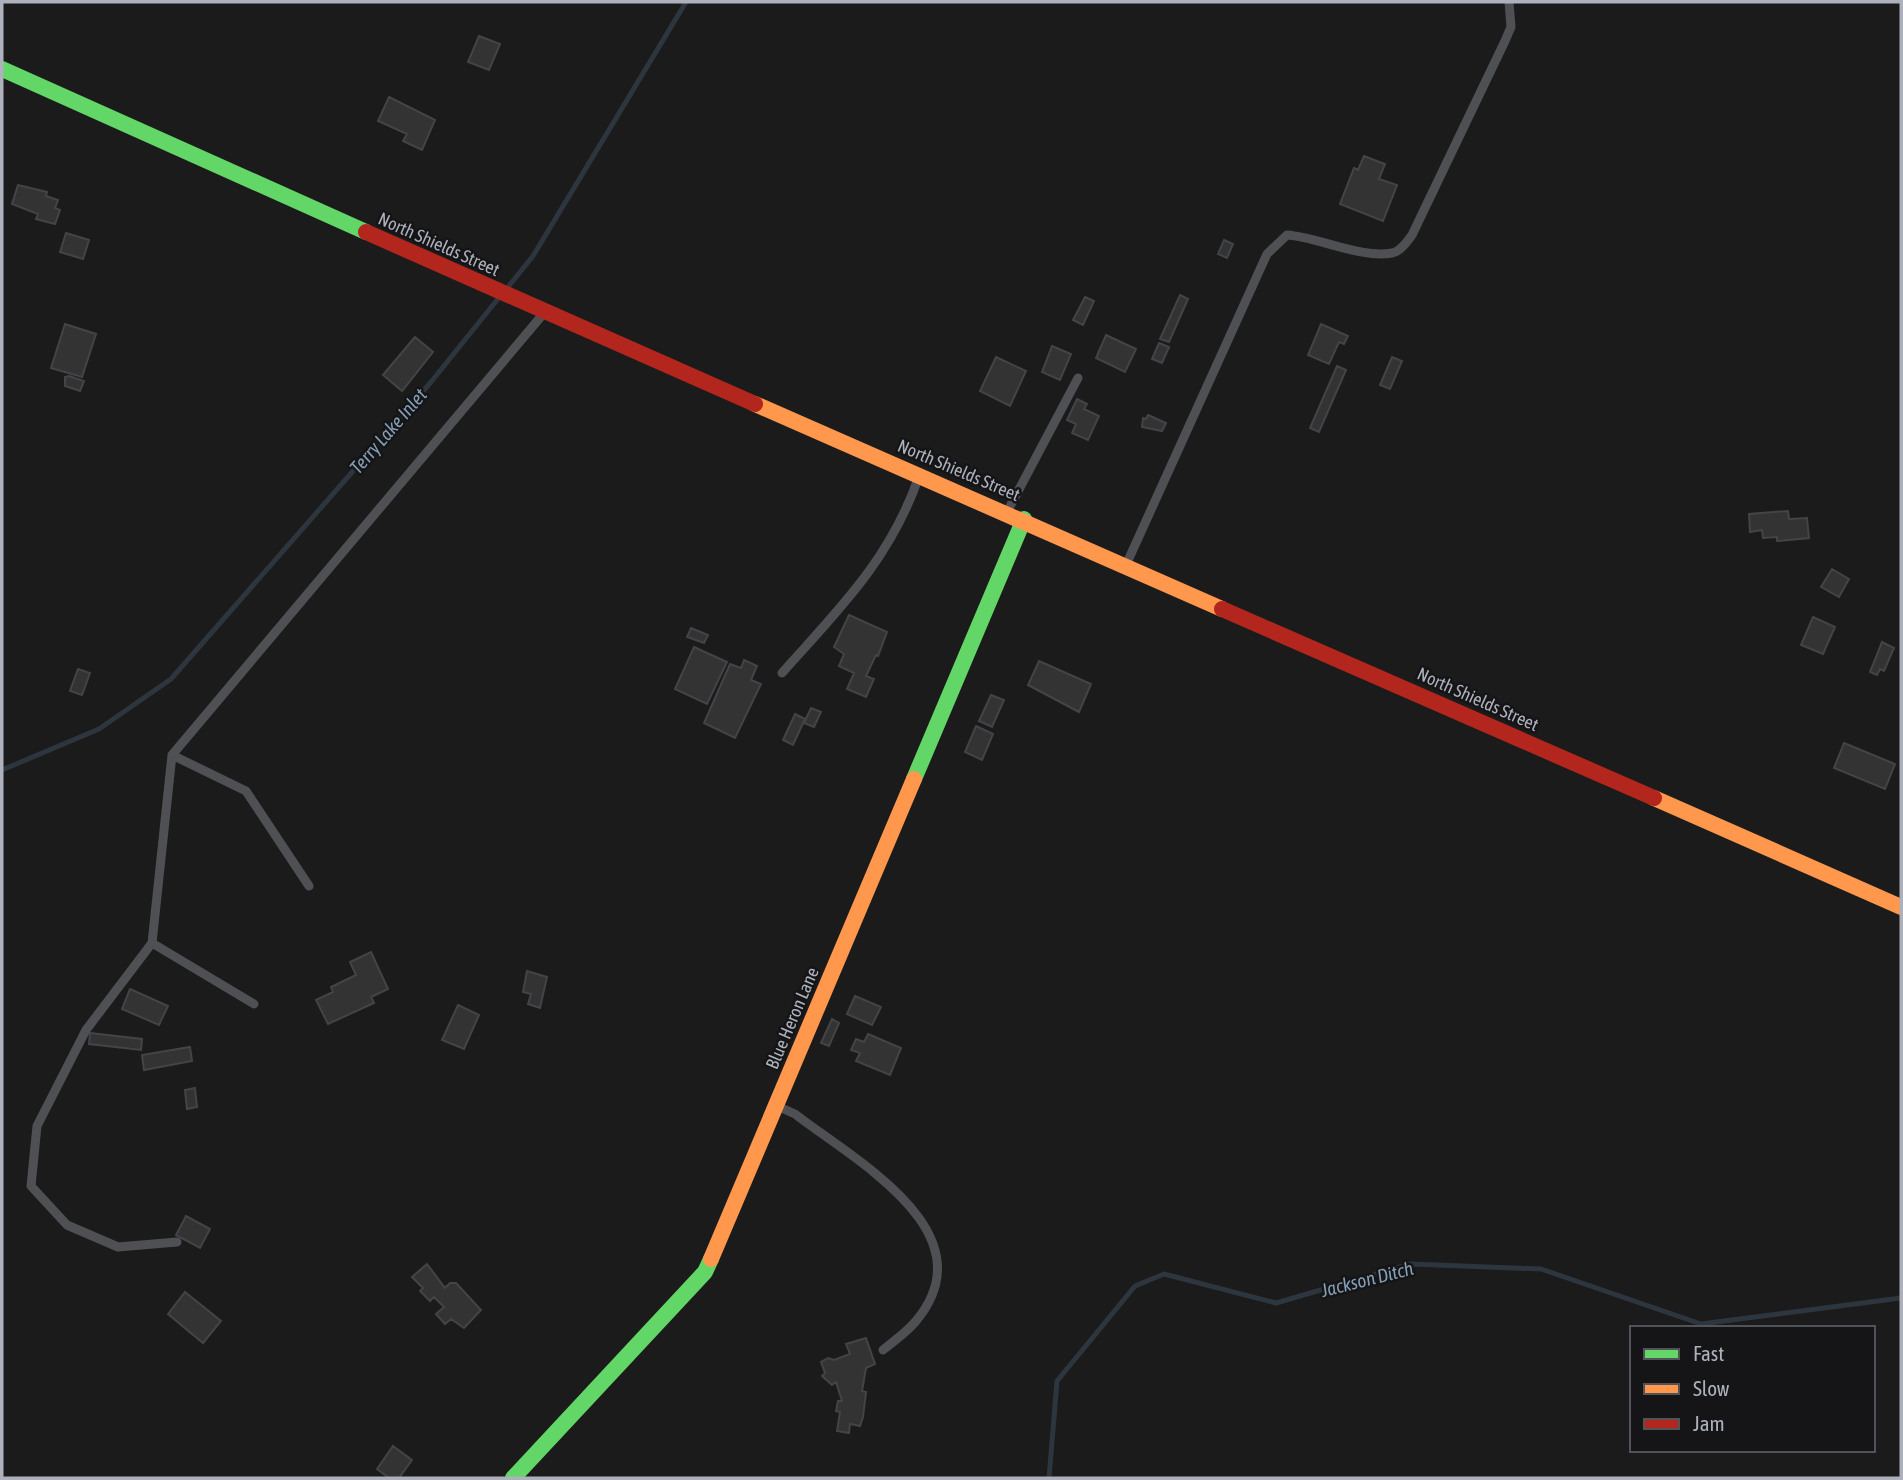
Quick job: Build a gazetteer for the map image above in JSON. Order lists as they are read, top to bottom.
{
  "streets": {
    "street": ["North Shields Street", "Blue Heron Lane"]
  },
  "crossings": [
    ["North Shields Street", "Blue Heron Lane"]
  ],
  "water": ["Terry Lake Inlet", "Jackson Ditch"],
  "legend": ["Fast", "Slow", "Jam"]
}
